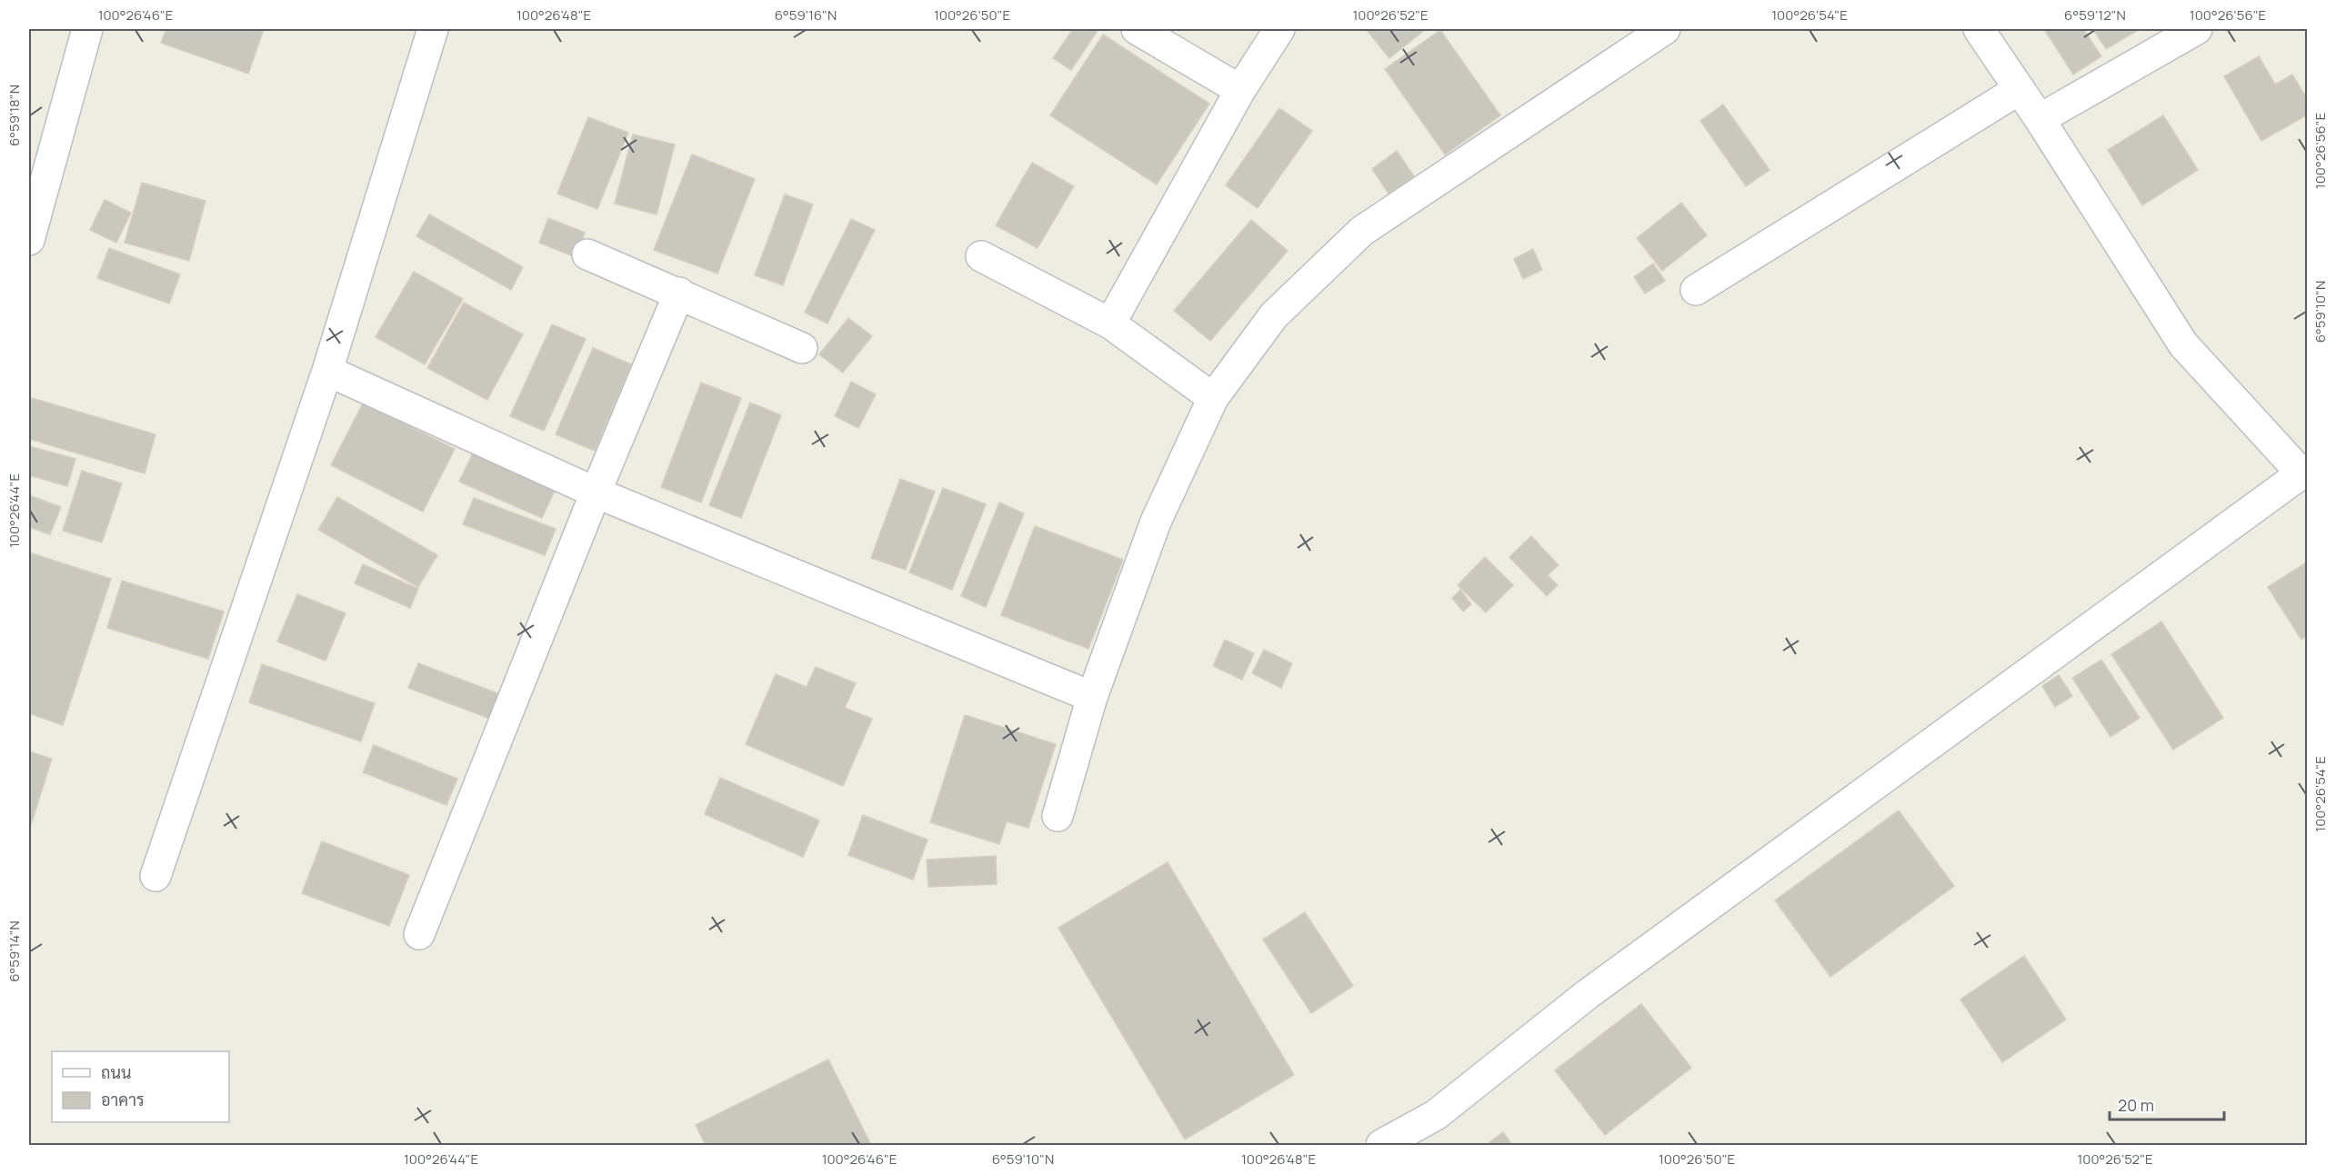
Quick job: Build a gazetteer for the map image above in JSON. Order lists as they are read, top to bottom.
{
  "legend": ["ถนน", "อาคาร"],
  "scale_bar": "20 m",
  "coordinates": [
    "100°26'46\"E",
    "100°26'48\"E",
    "6°59'16\"N",
    "100°26'50\"E",
    "100°26'52\"E",
    "100°26'54\"E",
    "6°59'12\"N",
    "100°26'56\"E",
    "6°59'18\"N",
    "6°59'10\"N",
    "100°26'44\"E",
    "6°59'14\"N"
  ]
}
